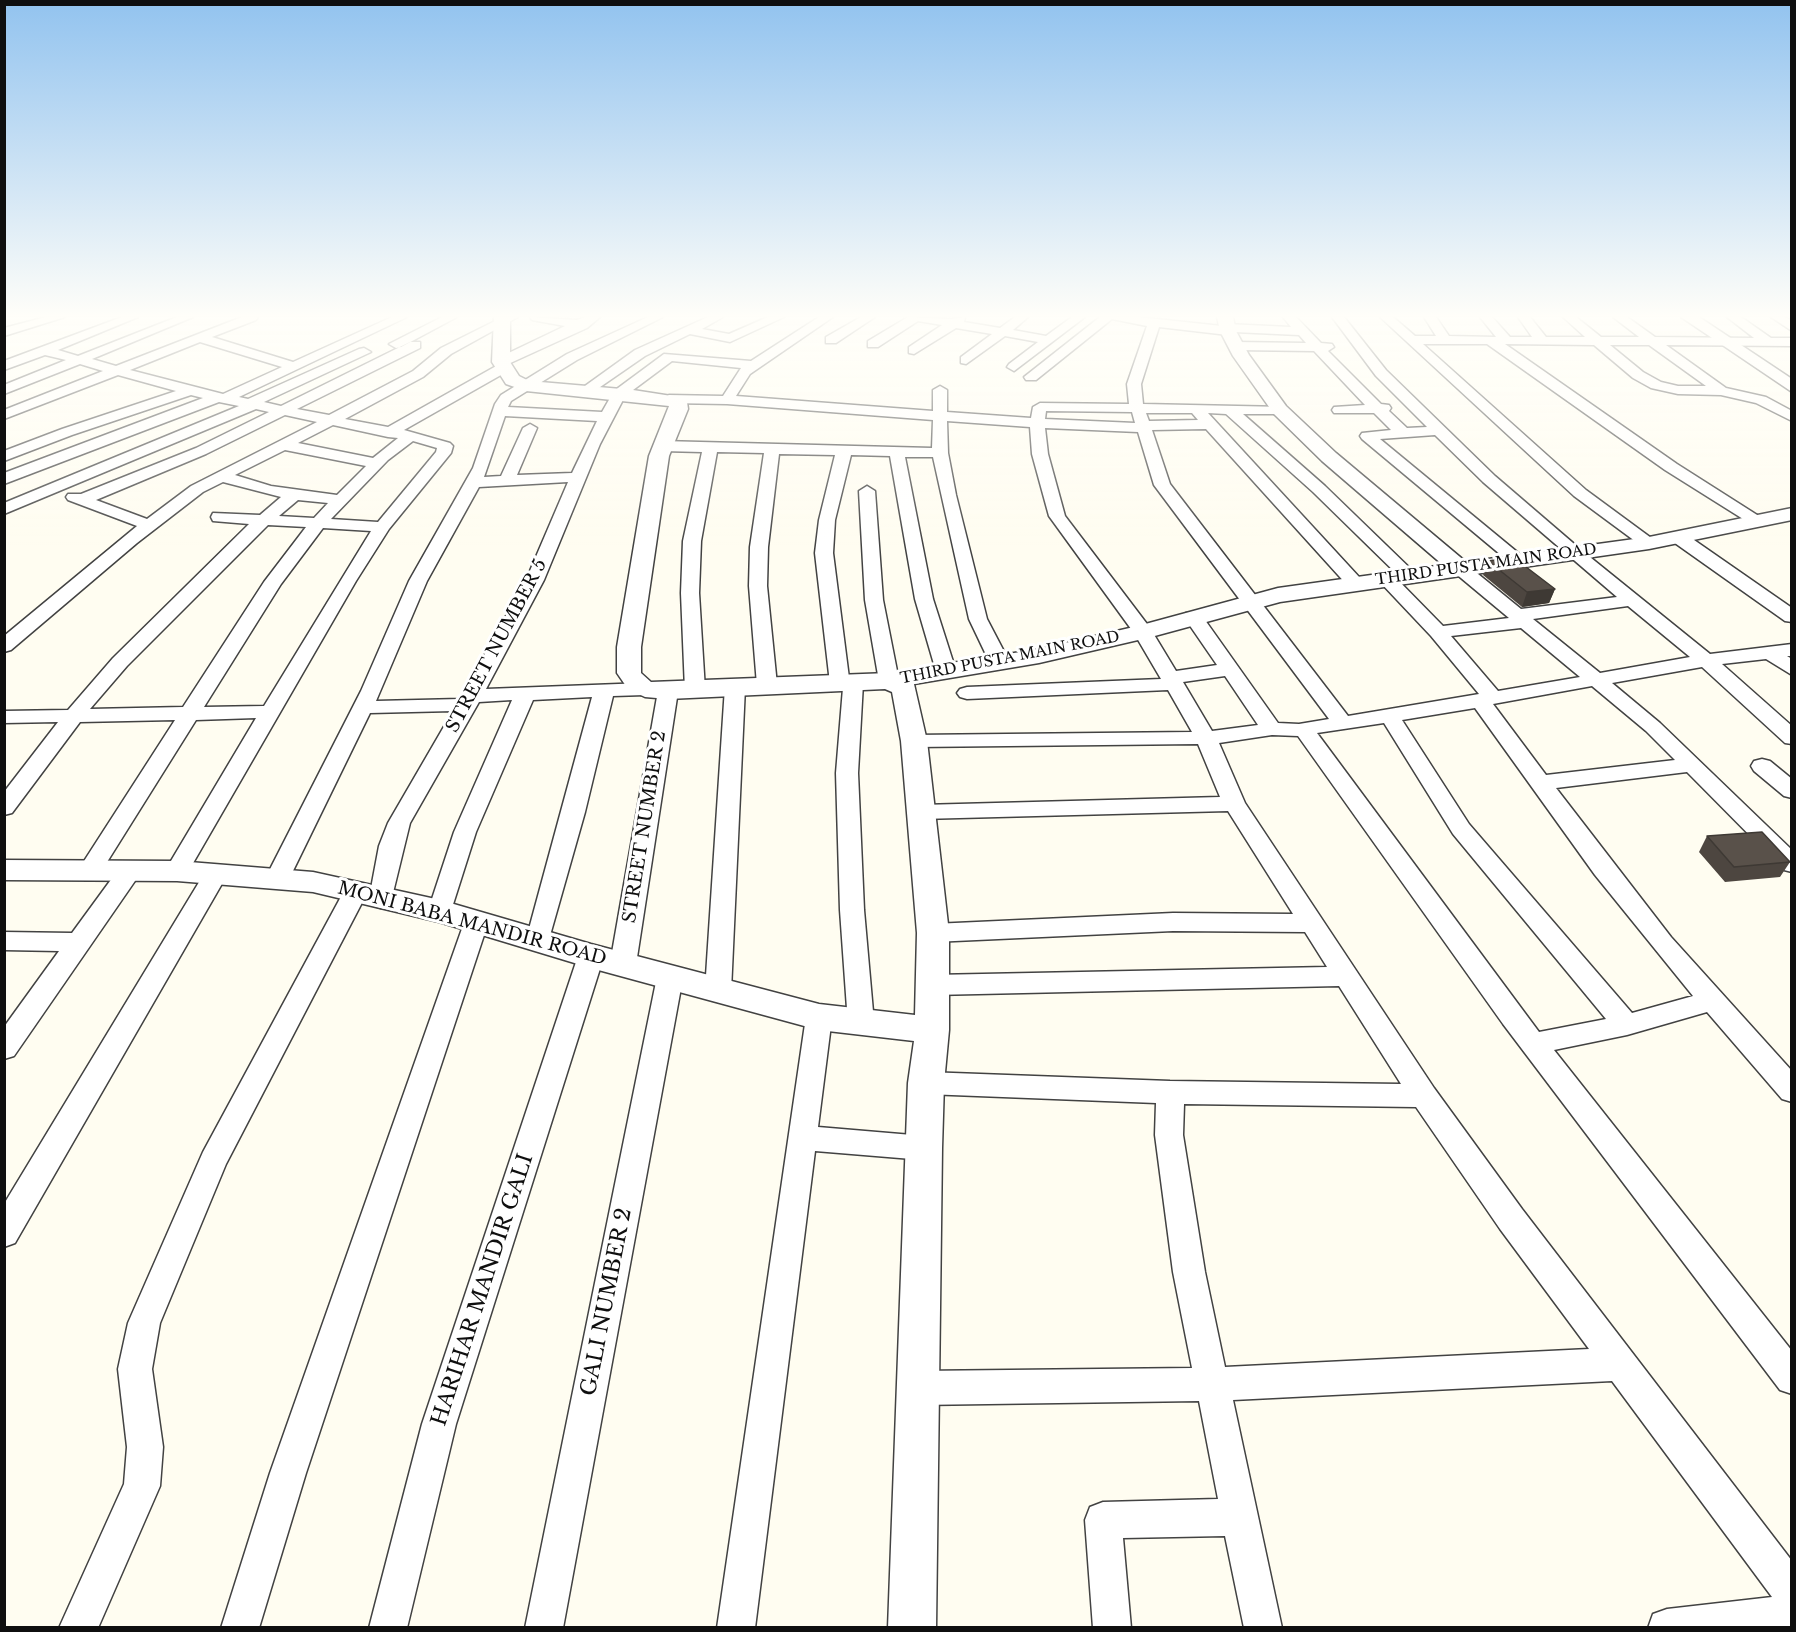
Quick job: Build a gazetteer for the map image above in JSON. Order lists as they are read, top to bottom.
{
  "streets": {
    "street": [
      "THIRD PUSTA MAIN ROAD",
      "STREET NUMBER 5",
      "STREET NUMBER 2",
      "MONI BABA MANDIR ROAD",
      "HARIHAR MANDIR GALI",
      "GALI NUMBER 2"
    ]
  },
  "crossings": [
    ["THIRD PUSTA MAIN ROAD", "STREET NUMBER 2"],
    ["STREET NUMBER 5", "MONI BABA MANDIR ROAD"],
    ["STREET NUMBER 2", "MONI BABA MANDIR ROAD"],
    ["MONI BABA MANDIR ROAD", "HARIHAR MANDIR GALI"],
    ["MONI BABA MANDIR ROAD", "GALI NUMBER 2"]
  ]
}
